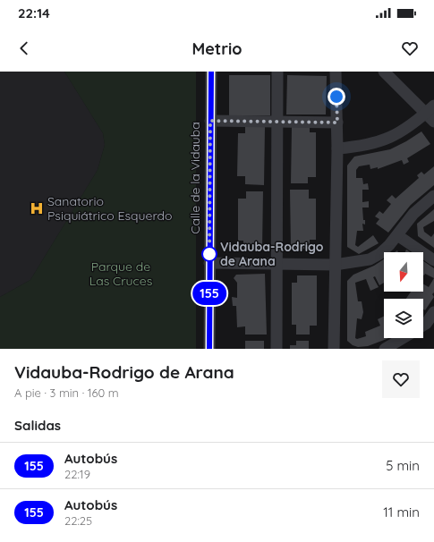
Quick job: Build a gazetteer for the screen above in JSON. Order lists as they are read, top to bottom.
{
  "streets": {
    "street": ["Calle de la Vidauba"]
  },
  "parks": ["Parque de Las Cruces"],
  "places": {
    "hospital": ["Sanatorio Psiquiátrico Esquerdo"],
    "other": ["Vidauba-Rodrigo de Arana"]
  },
  "lines": ["bus line 155"],
  "north": "bottom",
  "page": {
    "status": "22:14",
    "header": "Metrio",
    "on_map": "155",
    "heading": [
      ["Vidauba-Rodrigo de Arana", "A pie · 3 min · 160 m"],
      "Salidas"
    ],
    "list": [
      {
        "mark": "155",
        "name": "Autobús",
        "note": "22:19",
        "value": "5 min"
      },
      {
        "mark": "155",
        "name": "Autobús",
        "note": "22:25",
        "value": "11 min"
      }
    ]
  }
}
